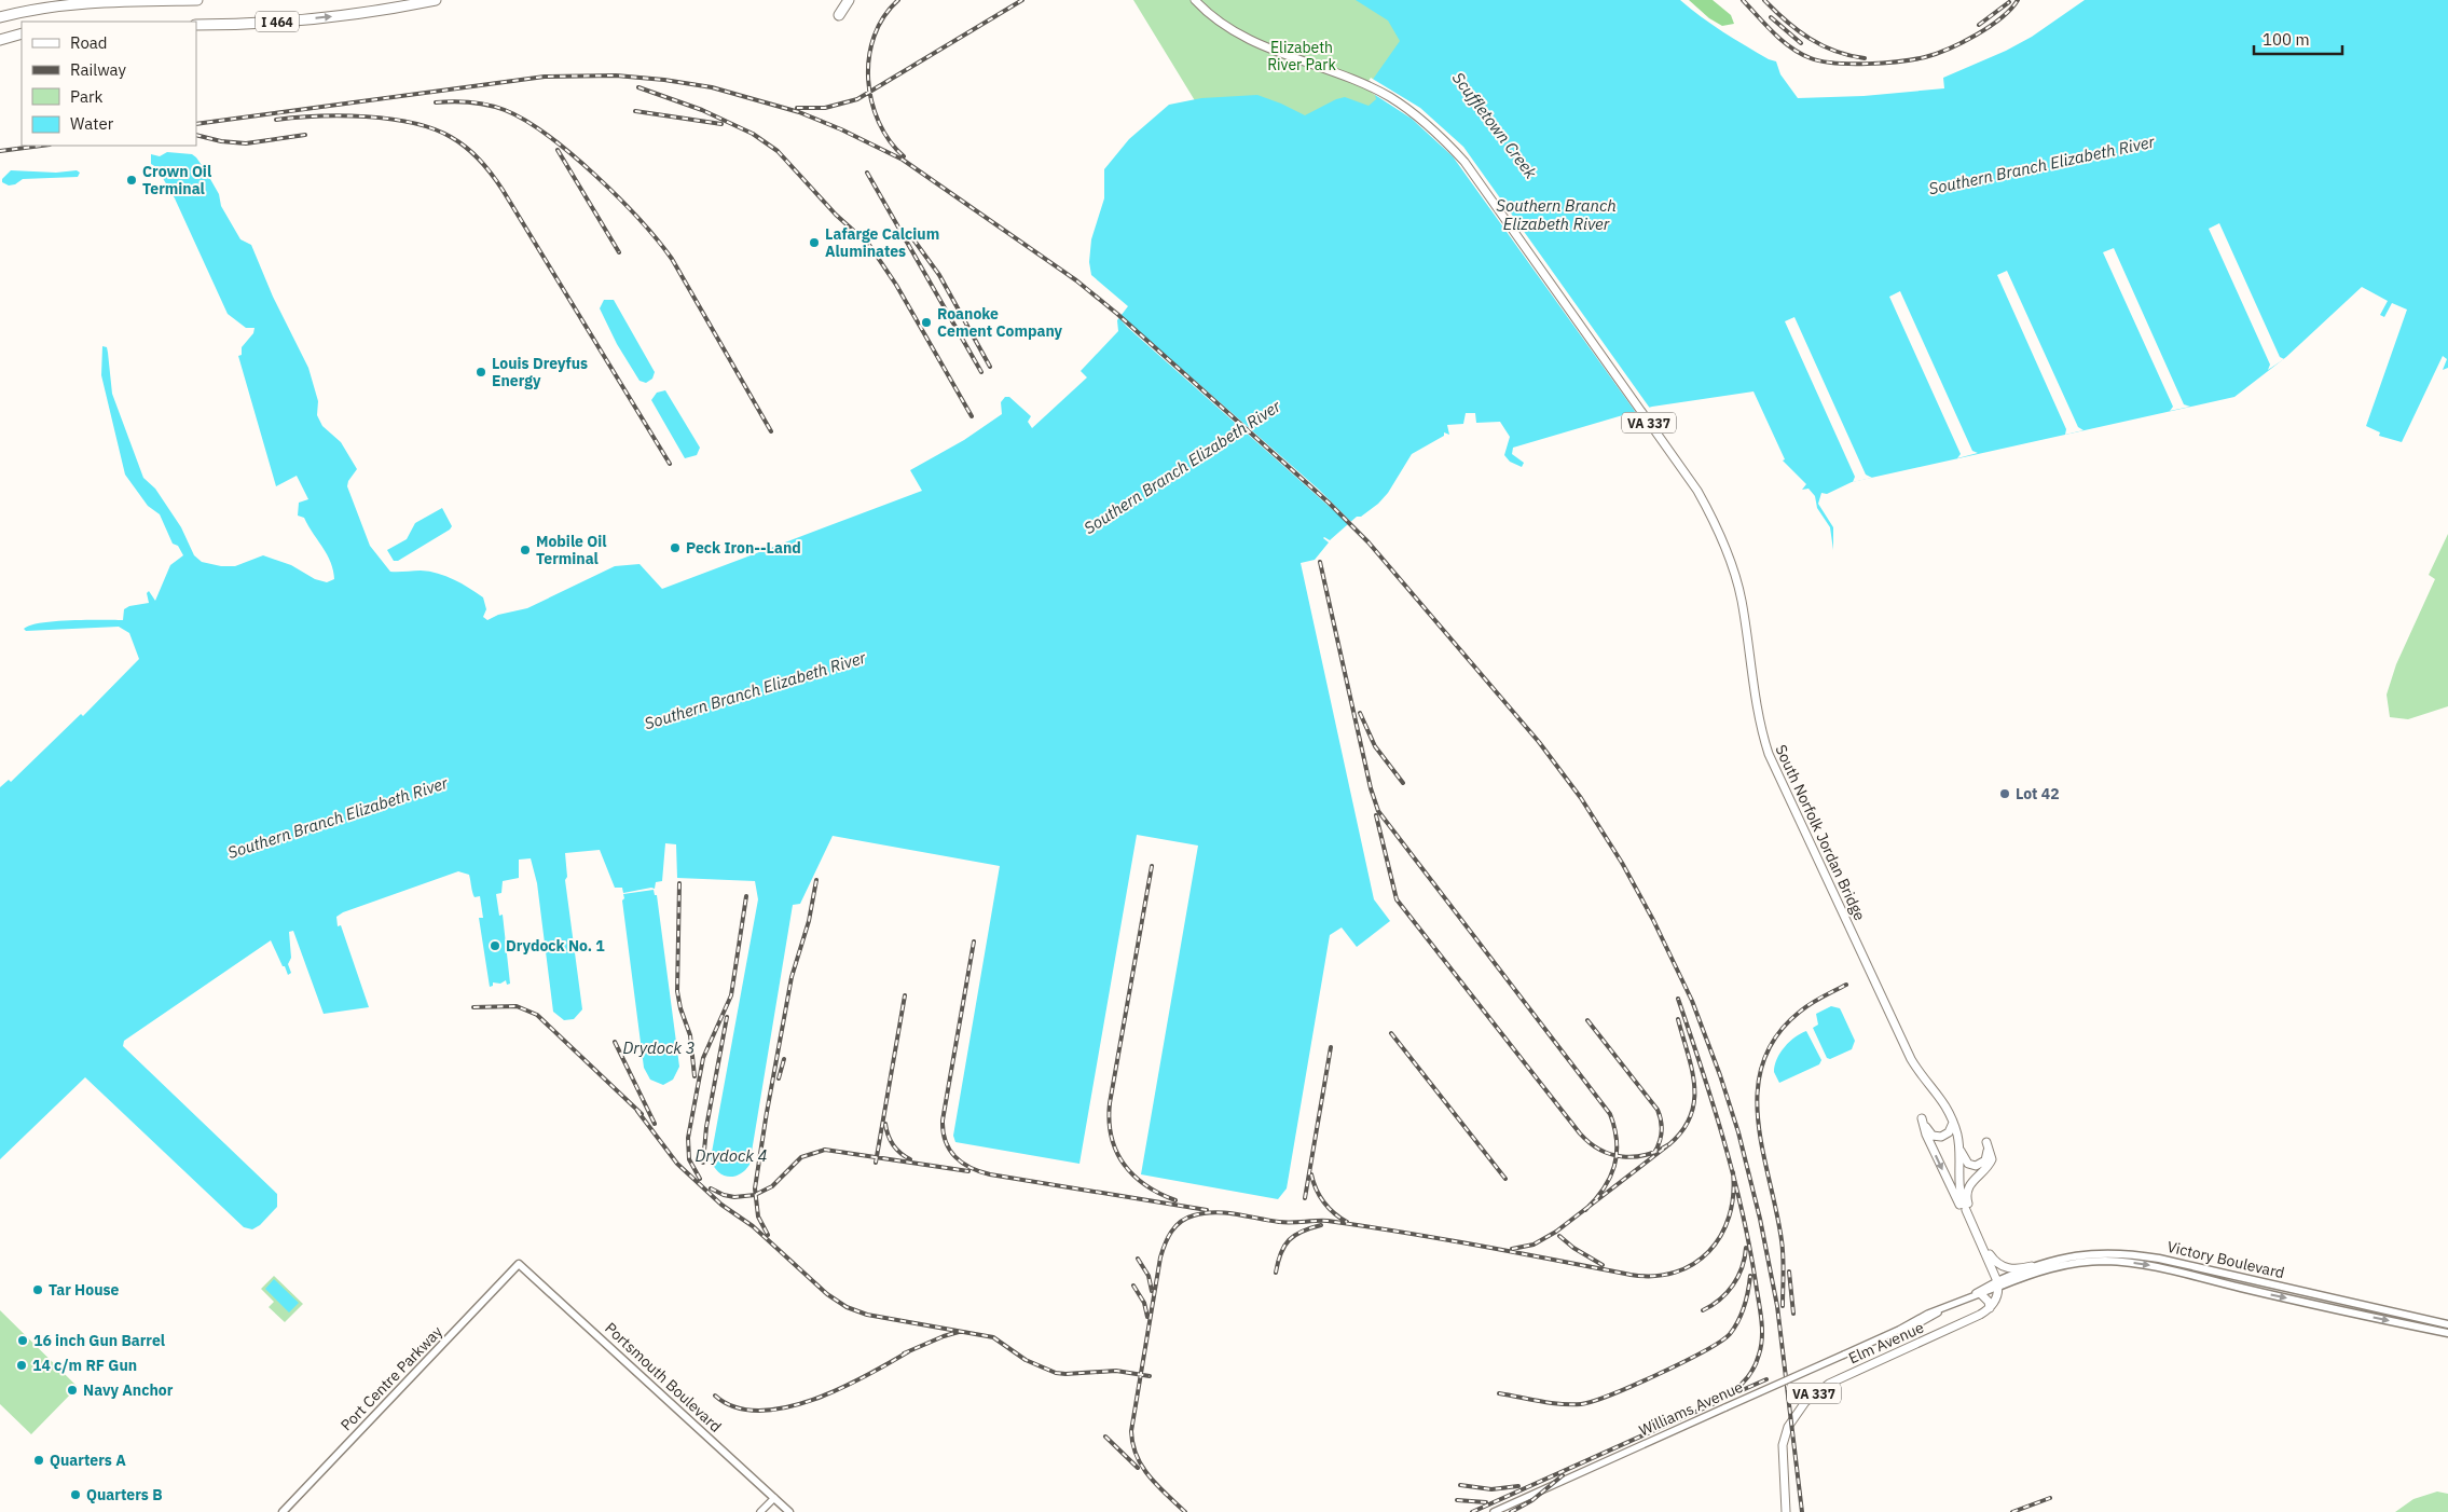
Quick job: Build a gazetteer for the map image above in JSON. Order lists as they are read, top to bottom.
{
  "streets": {
    "highway": ["I 464"],
    "main road": [
      "VA 337",
      "South Norfolk Jordan Bridge",
      "Victory Boulevard",
      "Elm Avenue",
      "Portsmouth Boulevard",
      "Port Centre Parkway"
    ],
    "street": ["Williams Avenue"]
  },
  "crossings": [
    ["VA 337", "South Norfolk Jordan Bridge"],
    ["Victory Boulevard", "Williams Avenue"],
    ["Portsmouth Boulevard", "Port Centre Parkway"]
  ],
  "water": [
    "Scuffletown Creek",
    "Southern Branch Elizabeth River",
    "Drydock 3",
    "Drydock 4"
  ],
  "parks": ["Elizabeth River Park"],
  "places": [
    "Crown Oil Terminal",
    "Lafarge Calcium Aluminates",
    "Roanoke Cement Company",
    "Louis Dreyfus Energy",
    "Peck Iron--Land",
    "Mobile Oil Terminal",
    "Lot 42",
    "Drydock No. 1",
    "Tar House",
    "16 inch Gun Barrel",
    "14 c/m RF Gun",
    "Navy Anchor",
    "Quarters A",
    "Quarters B"
  ],
  "legend": [
    "Road",
    "Railway",
    "Park",
    "Water"
  ],
  "scale_bar": "100 m"
}
